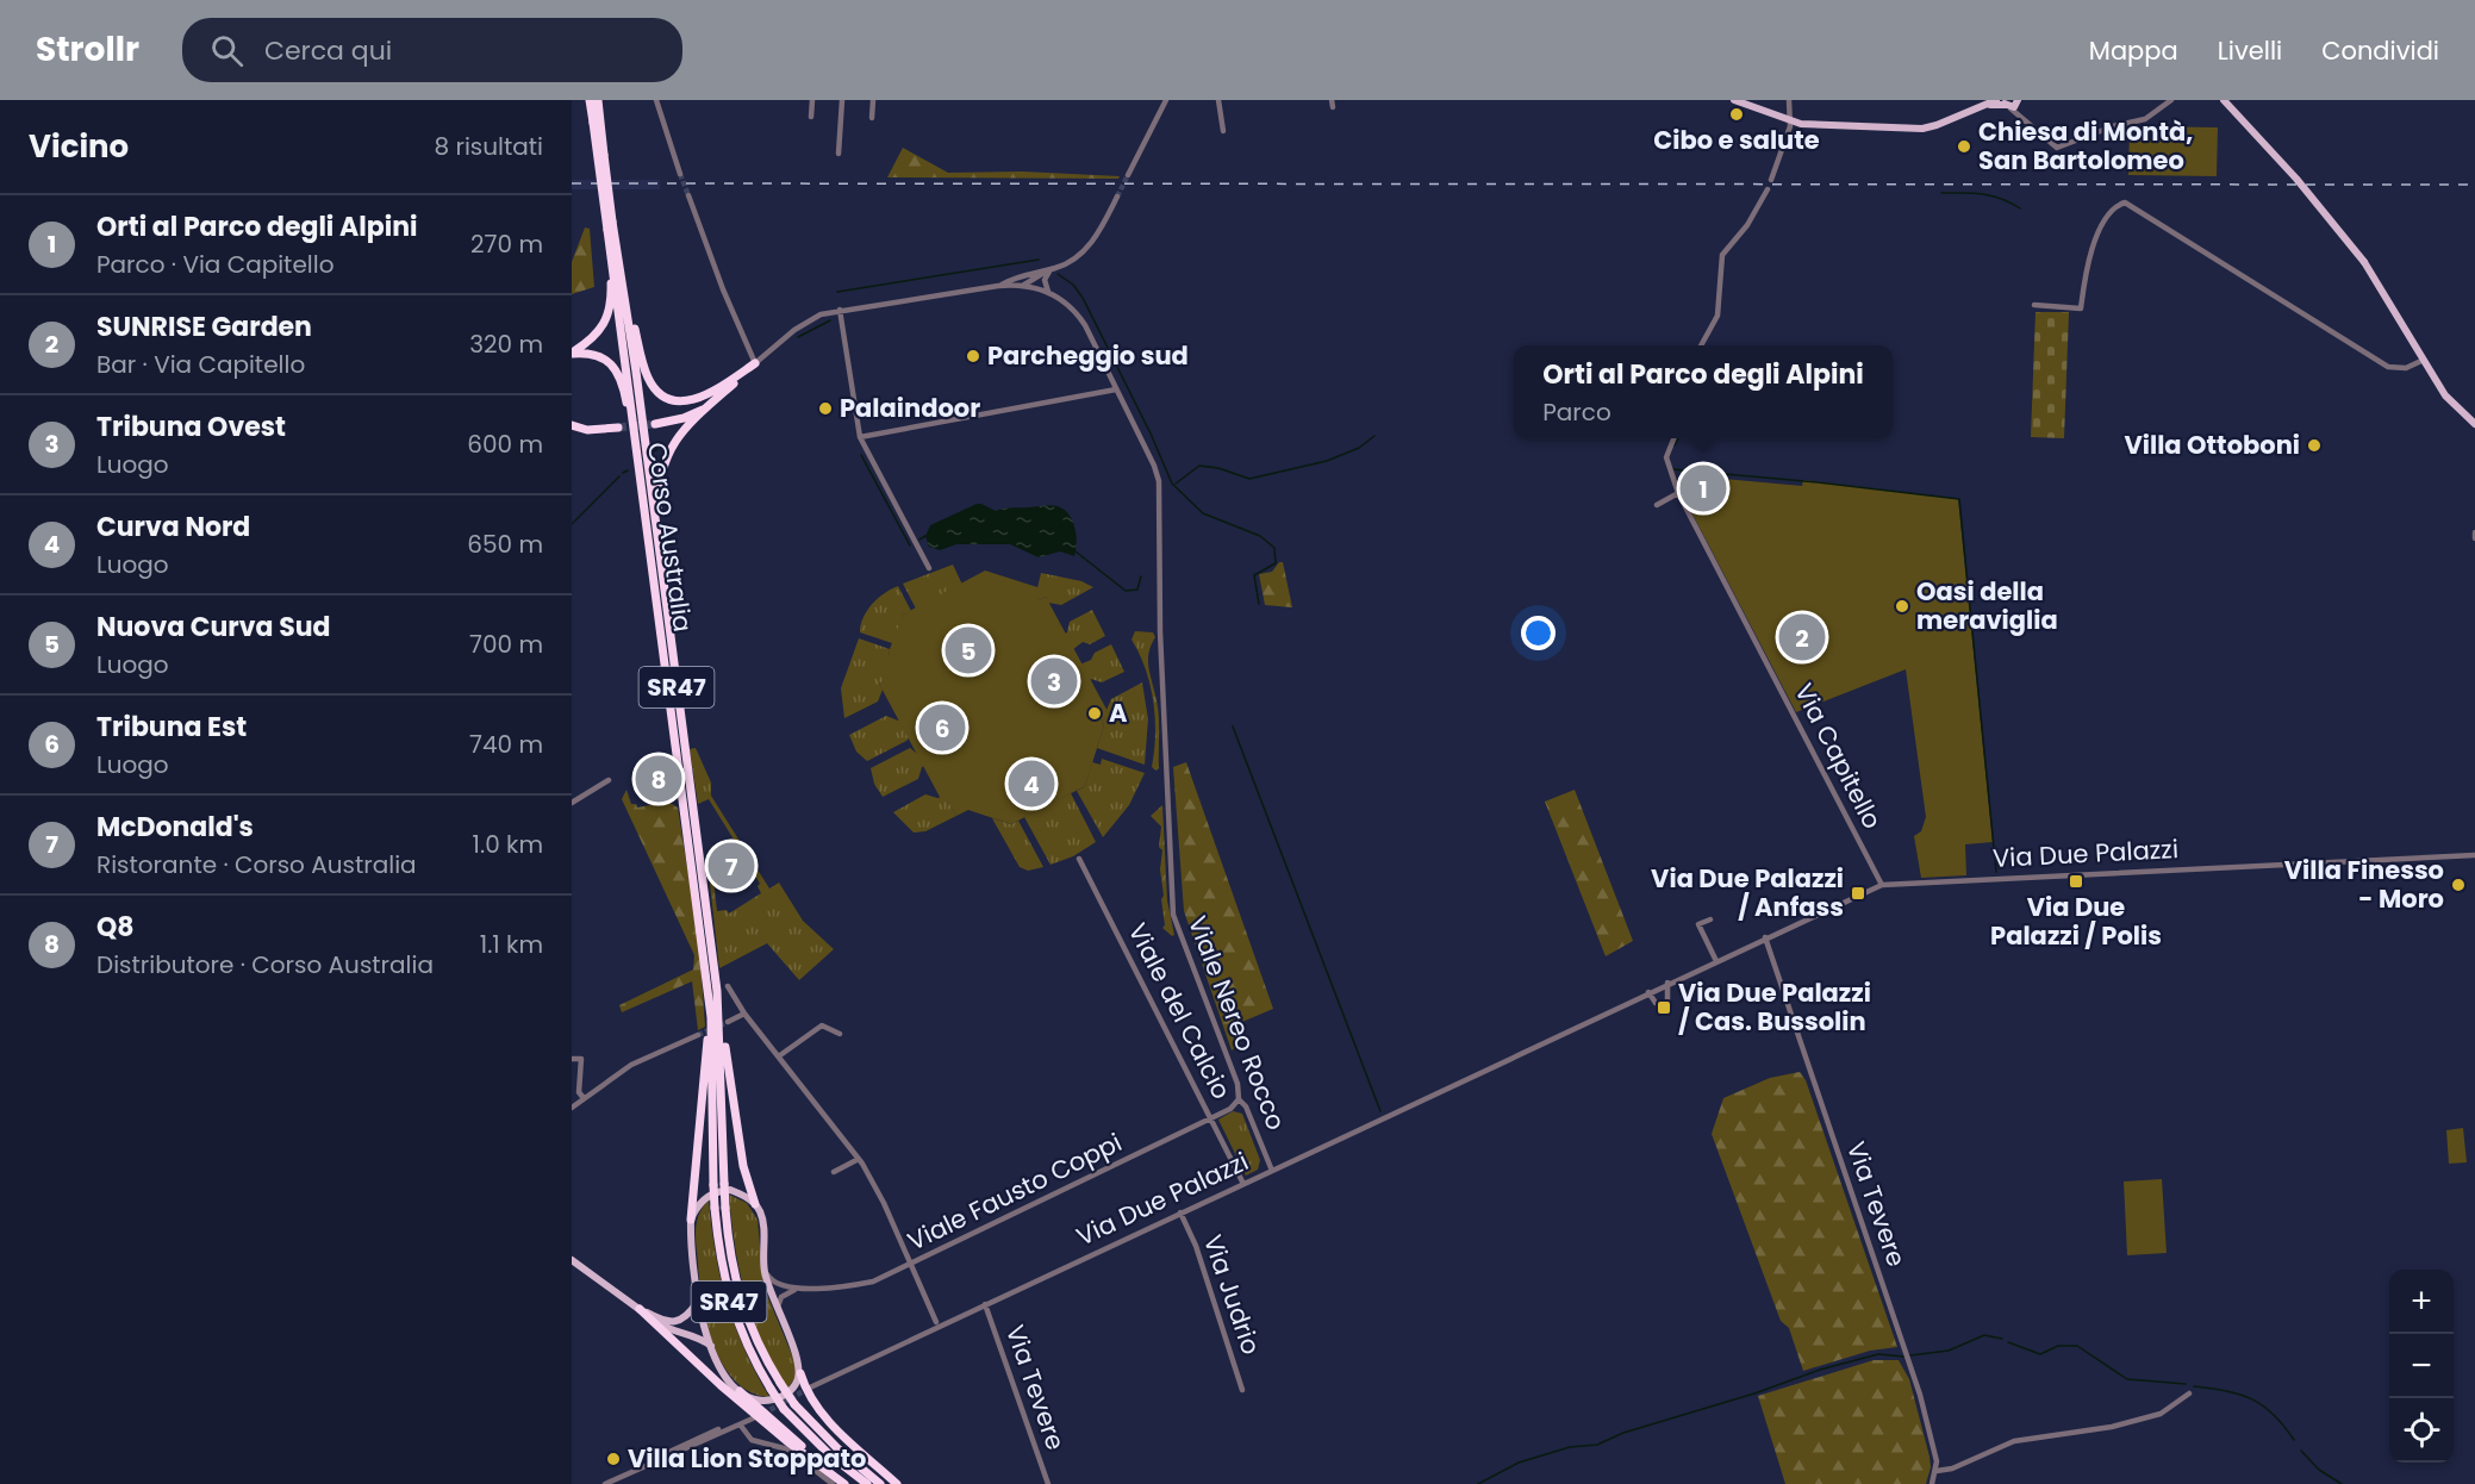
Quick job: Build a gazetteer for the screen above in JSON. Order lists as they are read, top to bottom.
{
  "streets": {
    "highway": ["Corso Australia", "SR47"],
    "street": [
      "Via Capitello",
      "Via Due Palazzi",
      "Viale del Calcio",
      "Viale Nereo Rocco",
      "Viale Fausto Coppi",
      "Via Tevere",
      "Via Judrio"
    ]
  },
  "crossings": [
    ["Corso Australia", "SR47"],
    ["Via Capitello", "Via Due Palazzi"],
    ["Via Due Palazzi", "Viale del Calcio"],
    ["Via Due Palazzi", "Viale Nereo Rocco"],
    ["Via Due Palazzi", "Via Tevere"],
    ["Via Due Palazzi", "Via Judrio"],
    ["Viale del Calcio", "Viale Fausto Coppi"],
    ["Viale Nereo Rocco", "Viale Fausto Coppi"]
  ],
  "places": {
    "other": [
      "Cibo e salute",
      "Chiesa di Montà, San Bartolomeo",
      "Parcheggio sud",
      "Palaindoor",
      "Villa Ottoboni",
      "Oasi della meraviglia",
      "A",
      "Villa Finesso - Moro",
      "Villa Lion Stoppato"
    ],
    "transit": ["Via Due Palazzi / Polis", "Via Due Palazzi / Anfass", "Via Due Palazzi / Cas. Bussolin"]
  },
  "page": {
    "header": "Strollr",
    "search": "Cerca qui",
    "nav": ["Mappa", "Livelli", "Condividi"],
    "heading": ["Vicino", "8 risultati"],
    "list": [
      {
        "mark": "1",
        "name": "Orti al Parco degli Alpini",
        "note": "Parco · Via Capitello",
        "value": "270 m"
      },
      {
        "mark": "2",
        "name": "SUNRISE Garden",
        "note": "Bar · Via Capitello",
        "value": "320 m"
      },
      {
        "mark": "3",
        "name": "Tribuna Ovest",
        "note": "Luogo",
        "value": "600 m"
      },
      {
        "mark": "4",
        "name": "Curva Nord",
        "note": "Luogo",
        "value": "650 m"
      },
      {
        "mark": "5",
        "name": "Nuova Curva Sud",
        "note": "Luogo",
        "value": "700 m"
      },
      {
        "mark": "6",
        "name": "Tribuna Est",
        "note": "Luogo",
        "value": "740 m"
      },
      {
        "mark": "7",
        "name": "McDonald's",
        "note": "Ristorante · Corso Australia",
        "value": "1.0 km"
      },
      {
        "mark": "8",
        "name": "Q8",
        "note": "Distributore · Corso Australia",
        "value": "1.1 km"
      }
    ],
    "popup": ["Orti al Parco degli Alpini", "Parco"],
    "pins": [
      "1",
      "2",
      "5",
      "3",
      "6",
      "8",
      "4",
      "7"
    ],
    "map_buttons": ["+", "−"]
  }
}
